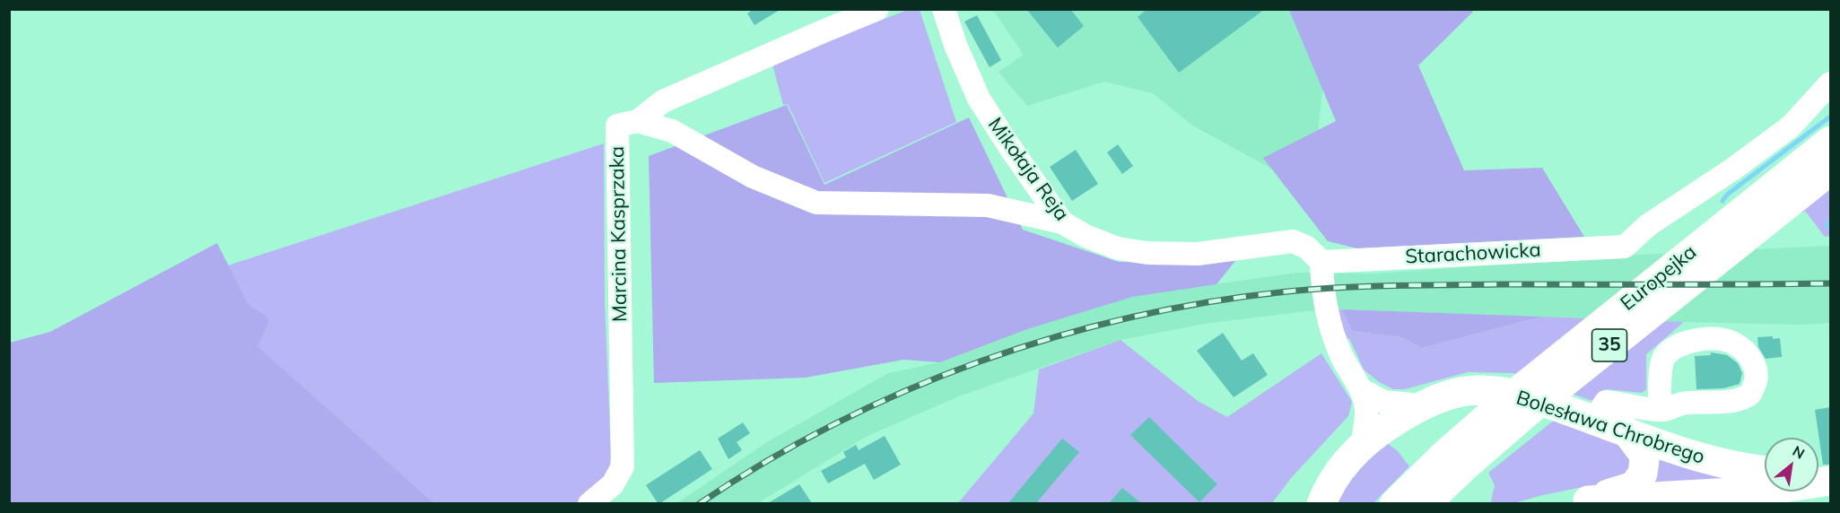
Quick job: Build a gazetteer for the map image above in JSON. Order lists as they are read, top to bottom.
{
  "streets": {
    "main road": ["Europejka", "35", "Bolesława Chrobrego"],
    "street": ["Mikołaja Reja", "Marcina Kasprzaka", "Starachowicka"]
  },
  "crossings": [
    ["Mikołaja Reja", "Marcina Kasprzaka"],
    ["Mikołaja Reja", "Starachowicka"]
  ],
  "north": "top right"
}
